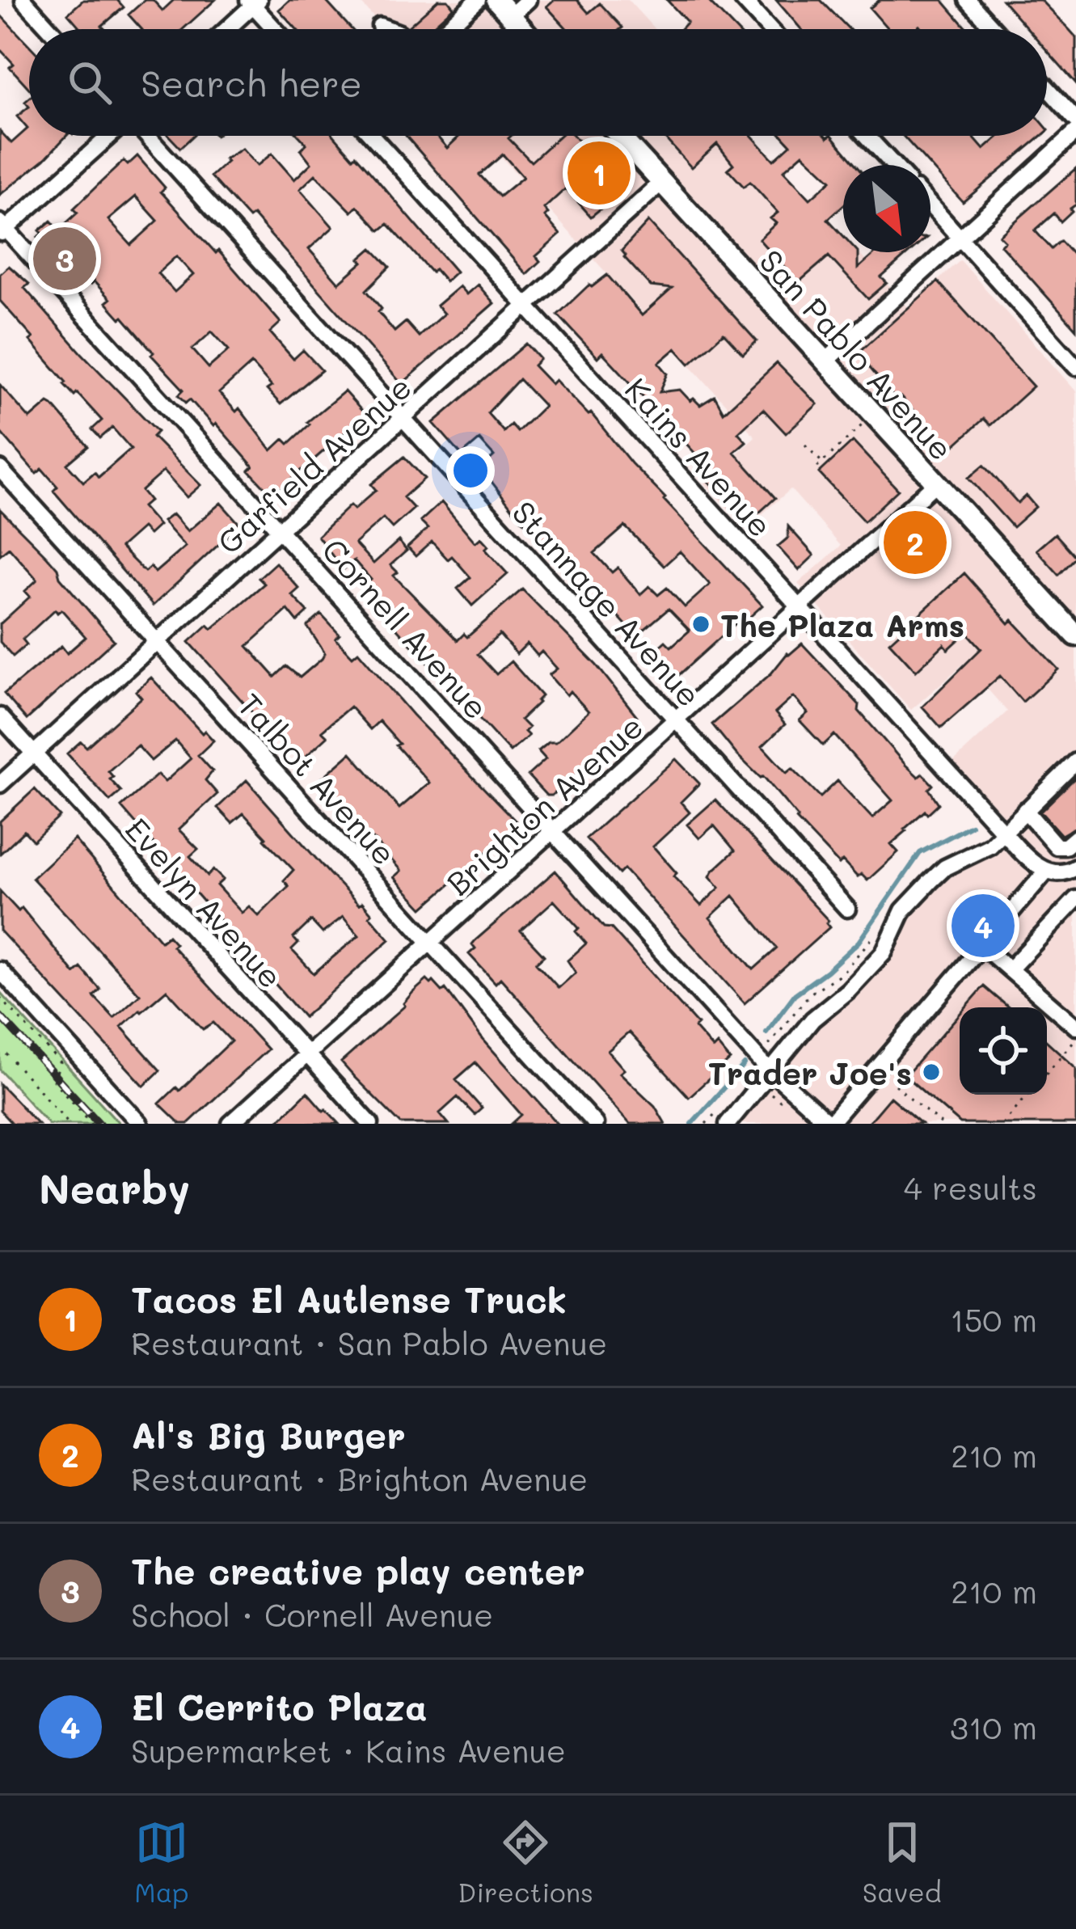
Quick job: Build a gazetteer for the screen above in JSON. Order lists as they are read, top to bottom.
{
  "streets": {
    "main road": ["San Pablo Avenue"],
    "street": [
      "Kains Avenue",
      "Garfield Avenue",
      "Stannage Avenue",
      "Cornell Avenue",
      "Talbot Avenue",
      "Brighton Avenue",
      "Evelyn Avenue"
    ]
  },
  "crossings": [
    ["San Pablo Avenue", "Garfield Avenue"],
    ["San Pablo Avenue", "Brighton Avenue"],
    ["Kains Avenue", "Garfield Avenue"],
    ["Kains Avenue", "Brighton Avenue"],
    ["Garfield Avenue", "Stannage Avenue"],
    ["Garfield Avenue", "Cornell Avenue"],
    ["Garfield Avenue", "Talbot Avenue"],
    ["Garfield Avenue", "Evelyn Avenue"],
    ["Stannage Avenue", "Brighton Avenue"],
    ["Cornell Avenue", "Brighton Avenue"],
    ["Talbot Avenue", "Brighton Avenue"],
    ["Brighton Avenue", "Evelyn Avenue"]
  ],
  "places": ["The Plaza Arms", "Trader Joe's"],
  "north": "bottom right",
  "page": {
    "search": "Search here",
    "pins": [
      "1",
      "3",
      "2",
      "4"
    ],
    "heading": ["Nearby", "4 results"],
    "list": [
      {
        "mark": "1",
        "name": "Tacos El Autlense Truck",
        "note": "Restaurant · San Pablo Avenue",
        "value": "150 m"
      },
      {
        "mark": "2",
        "name": "Al's Big Burger",
        "note": "Restaurant · Brighton Avenue",
        "value": "210 m"
      },
      {
        "mark": "3",
        "name": "The creative play center",
        "note": "School · Cornell Avenue",
        "value": "210 m"
      },
      {
        "mark": "4",
        "name": "El Cerrito Plaza",
        "note": "Supermarket · Kains Avenue",
        "value": "310 m"
      }
    ],
    "nav": ["Map", "Directions", "Saved"]
  }
}
